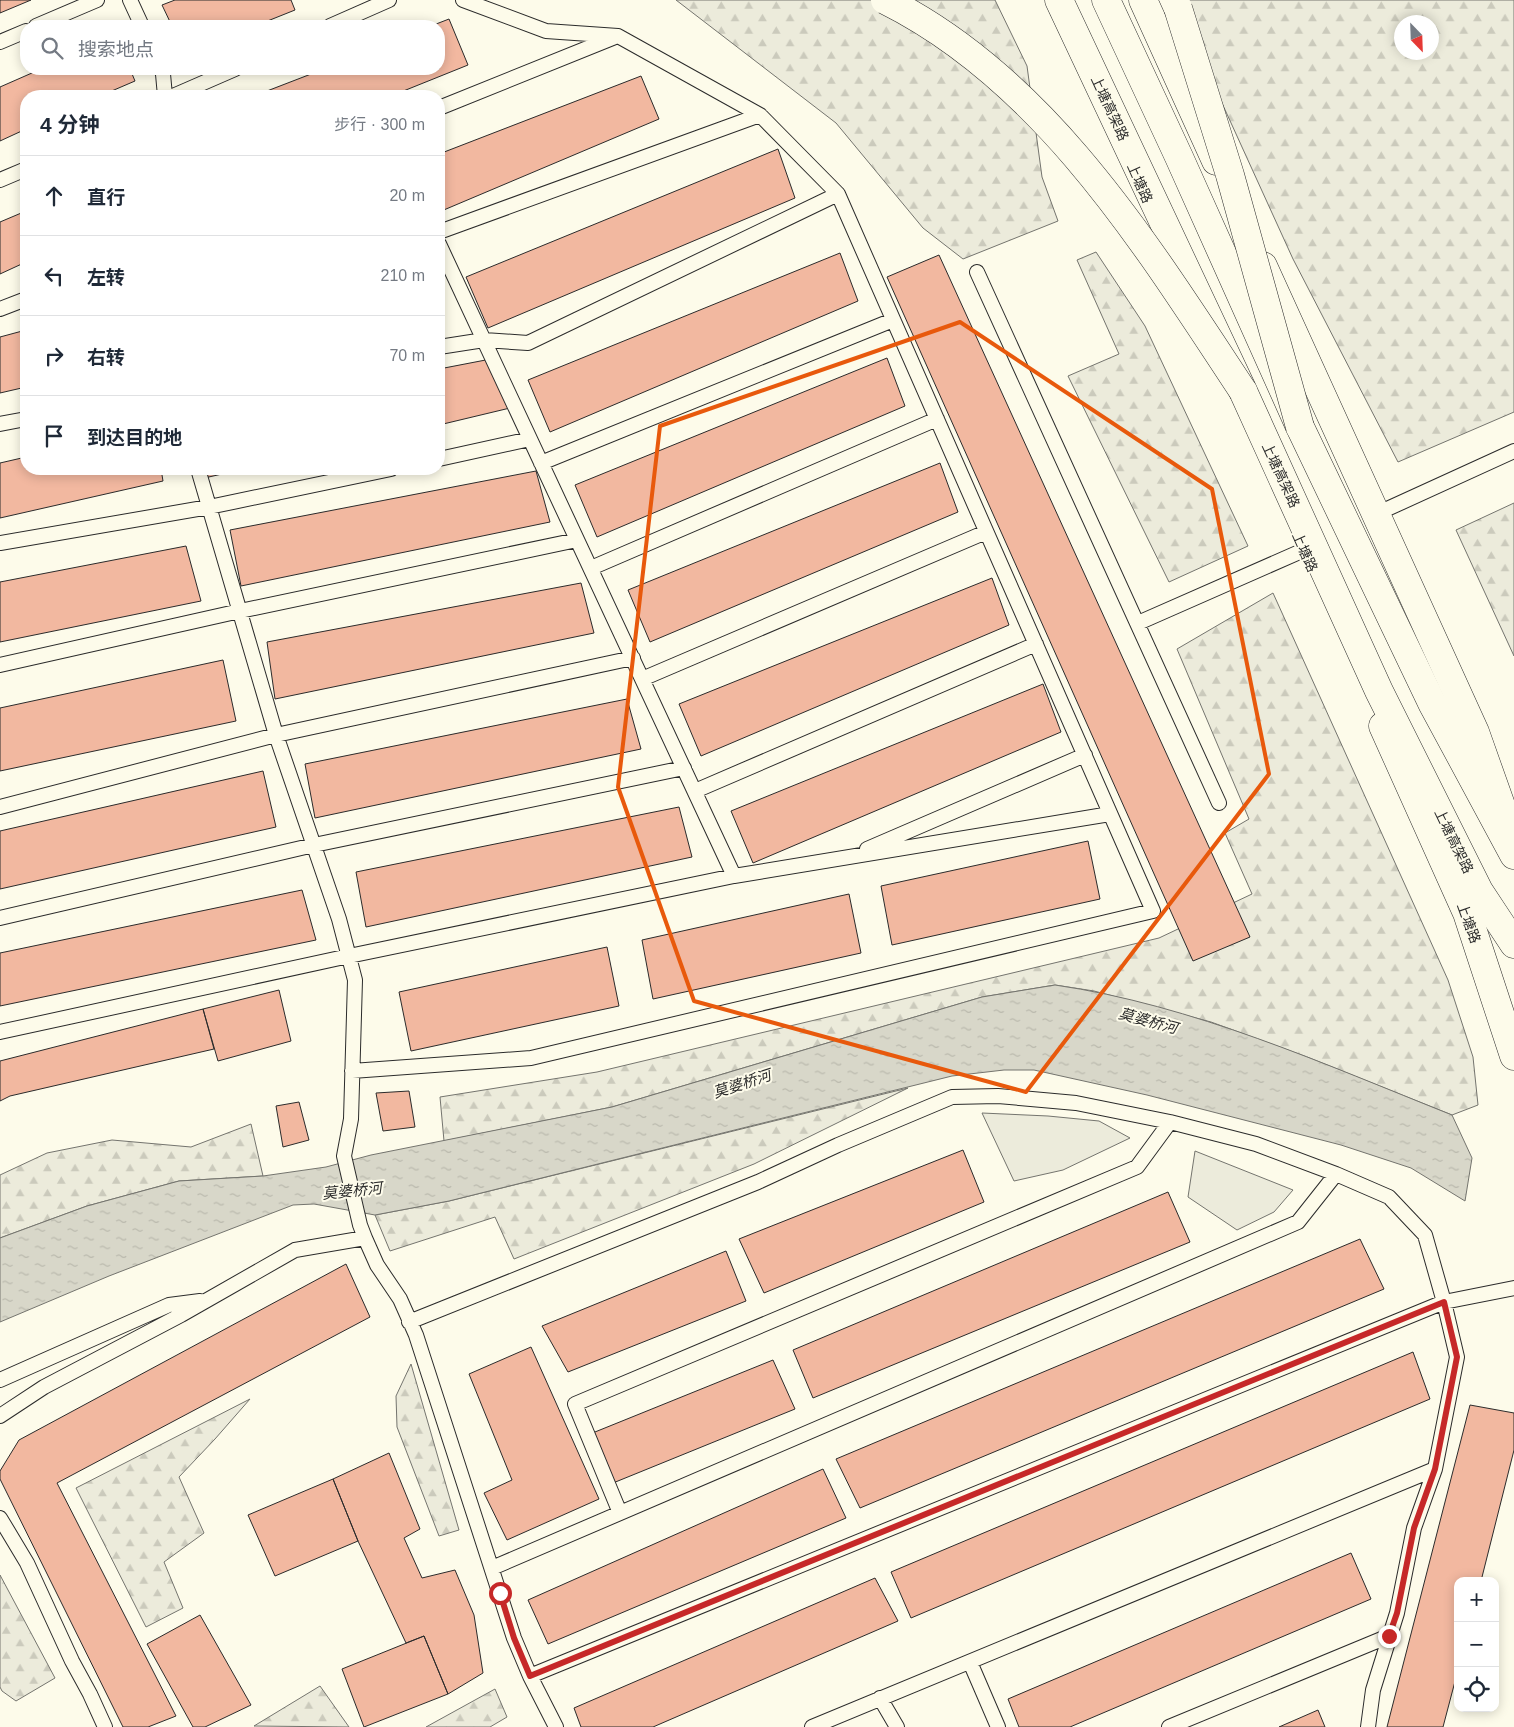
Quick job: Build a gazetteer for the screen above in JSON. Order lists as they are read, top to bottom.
{
  "streets": {
    "main road": ["上塘高架路", "上塘路"]
  },
  "crossings": [
    ["上塘高架路", "上塘路"]
  ],
  "water": ["莫婆桥河"],
  "north": "bottom right",
  "page": {
    "search": "搜索地点",
    "heading": ["4 分钟", "步行 · 300 m"],
    "list": [
      ["直行", "20 m"],
      ["左转", "210 m"],
      ["右转", "70 m"],
      "到达目的地"
    ],
    "map_buttons": ["+", "−"]
  }
}
